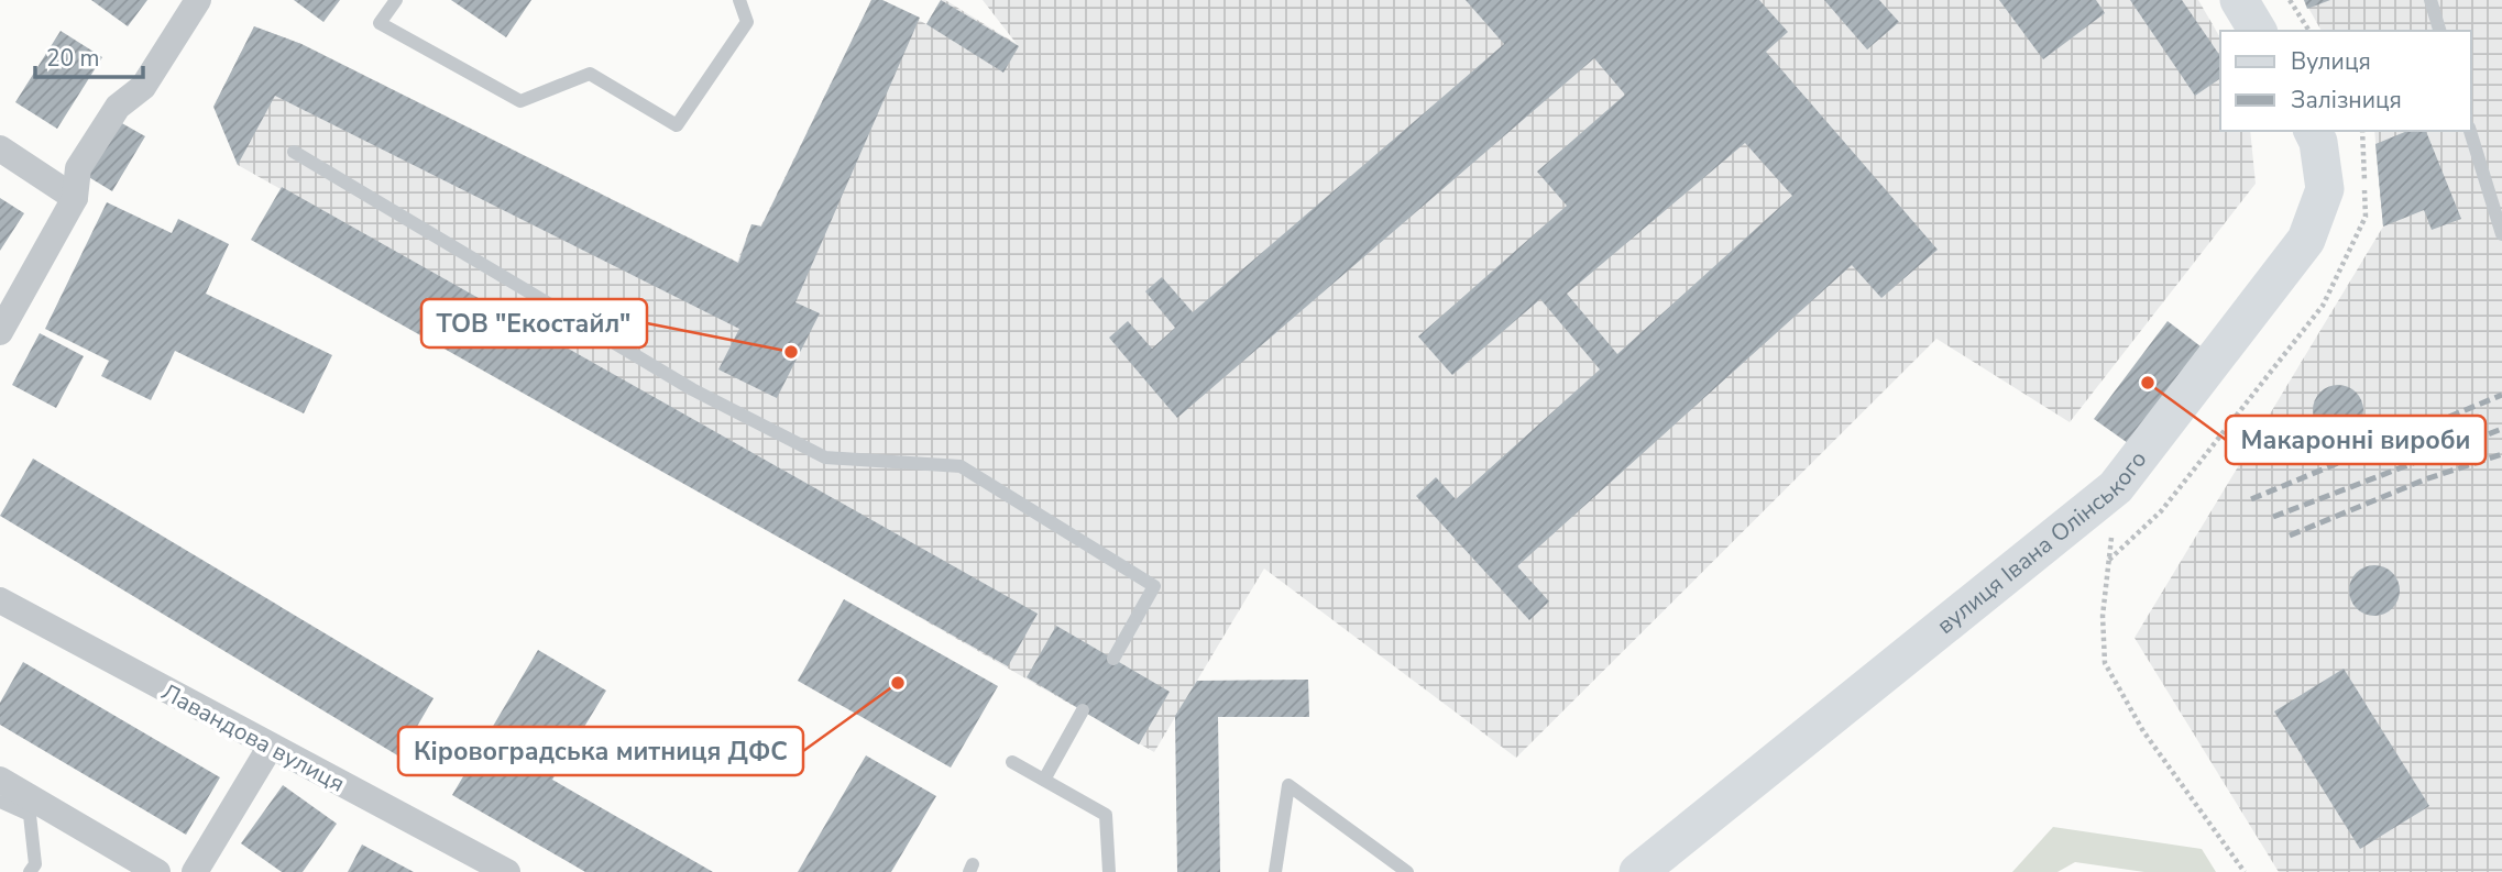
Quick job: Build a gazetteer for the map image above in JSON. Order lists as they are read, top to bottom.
{
  "streets": {
    "street": ["вулиця Івана Олінського", "Лавандова вулиця"]
  },
  "places": ["ТОВ \"Екостайл\"", "Макаронні вироби", "Кіровоградська митниця ДФС"],
  "legend": ["Вулиця", "Залізниця"],
  "scale_bar": "20 m"
}
